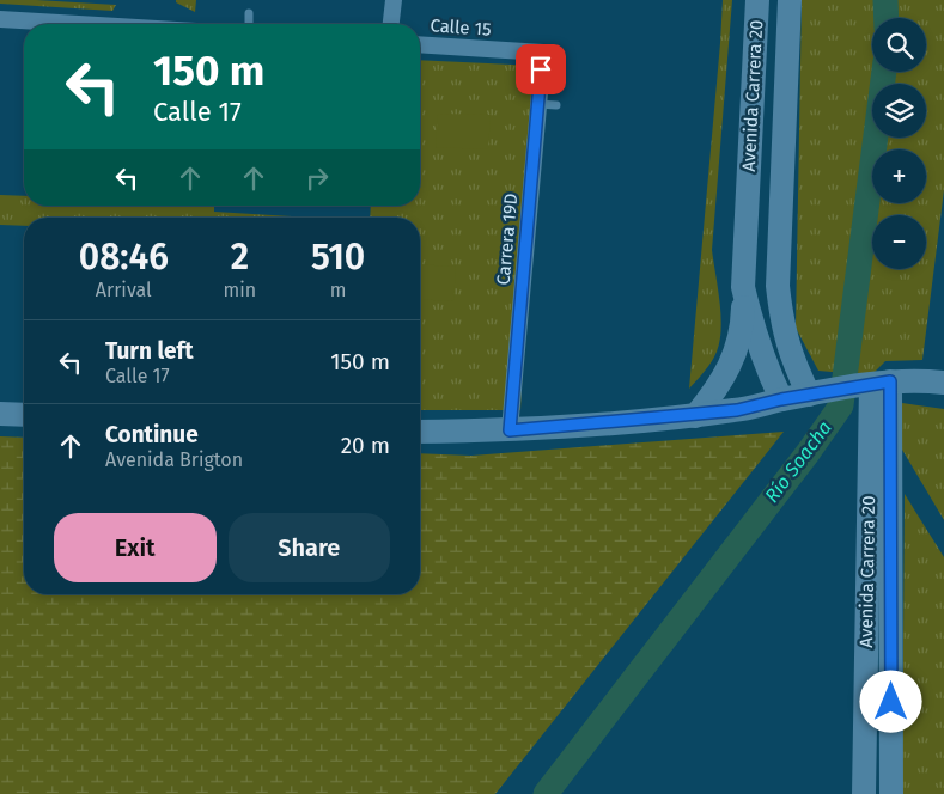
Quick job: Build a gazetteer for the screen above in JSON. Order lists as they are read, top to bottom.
{
  "streets": {
    "street": ["Calle 15", "Avenida Carrera 20", "Carrera 19D"]
  },
  "crossings": [
    ["Calle 15", "Carrera 19D"]
  ],
  "water": ["Río Soacha"],
  "page": {
    "map_buttons": ["+", "−"],
    "turn": ["150 m", "Calle 17"],
    "eta": [
      "08:46",
      "Arrival",
      "2",
      "min",
      "510",
      "m"
    ],
    "list": [
      {
        "name": "Turn left",
        "note": "Calle 17",
        "value": "150 m"
      },
      {
        "name": "Continue",
        "note": "Avenida Brigton",
        "value": "20 m"
      }
    ],
    "buttons": ["Exit", "Share"]
  }
}
